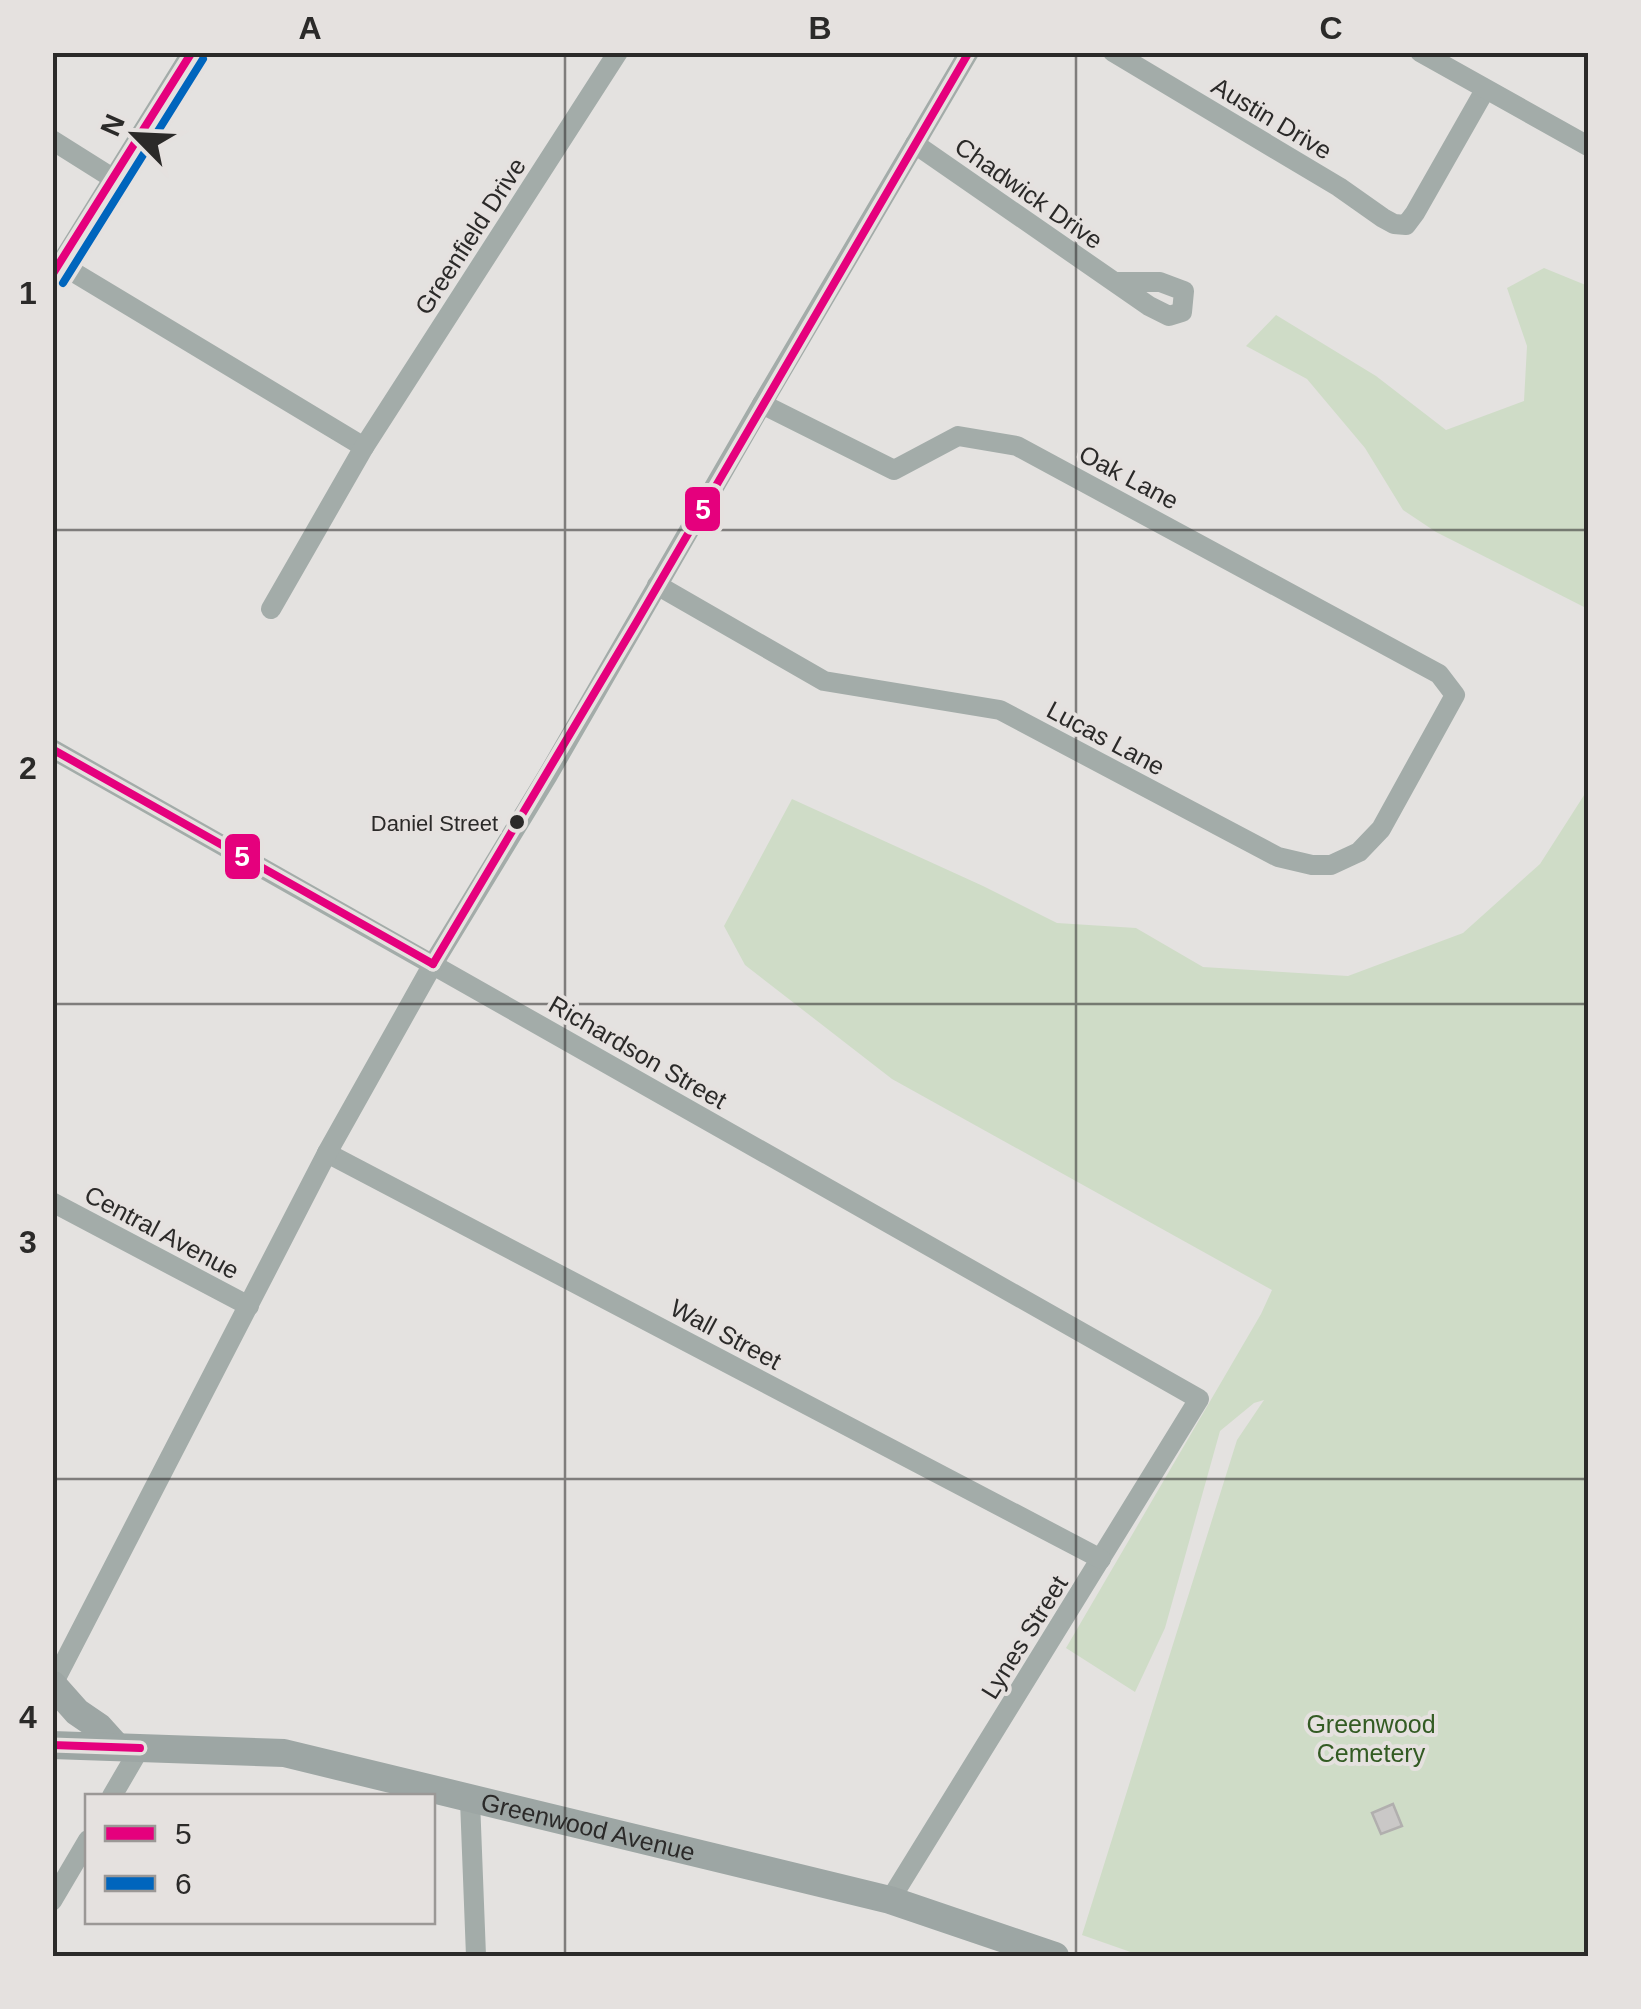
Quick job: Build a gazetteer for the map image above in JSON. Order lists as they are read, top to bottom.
{
  "streets": {
    "main road": ["Greenwood Avenue"],
    "street": [
      "Austin Drive",
      "Chadwick Drive",
      "Greenfield Drive",
      "Oak Lane",
      "Lucas Lane",
      "Richardson Street",
      "Central Avenue",
      "Wall Street",
      "Lynes Street"
    ]
  },
  "crossings": [
    ["Oak Lane", "Lucas Lane"],
    ["Richardson Street", "Lynes Street"],
    ["Wall Street", "Lynes Street"],
    ["Lynes Street", "Greenwood Avenue"]
  ],
  "parks": ["Greenwood Cemetery"],
  "places": ["Daniel Street"],
  "lines": ["transit line 5", "transit line 6"],
  "legend": ["5", "6"],
  "north": "top left",
  "grid": {
    "columns": ["A", "B", "C"],
    "rows": [
      "1",
      "2",
      "3",
      "4"
    ]
  }
}
